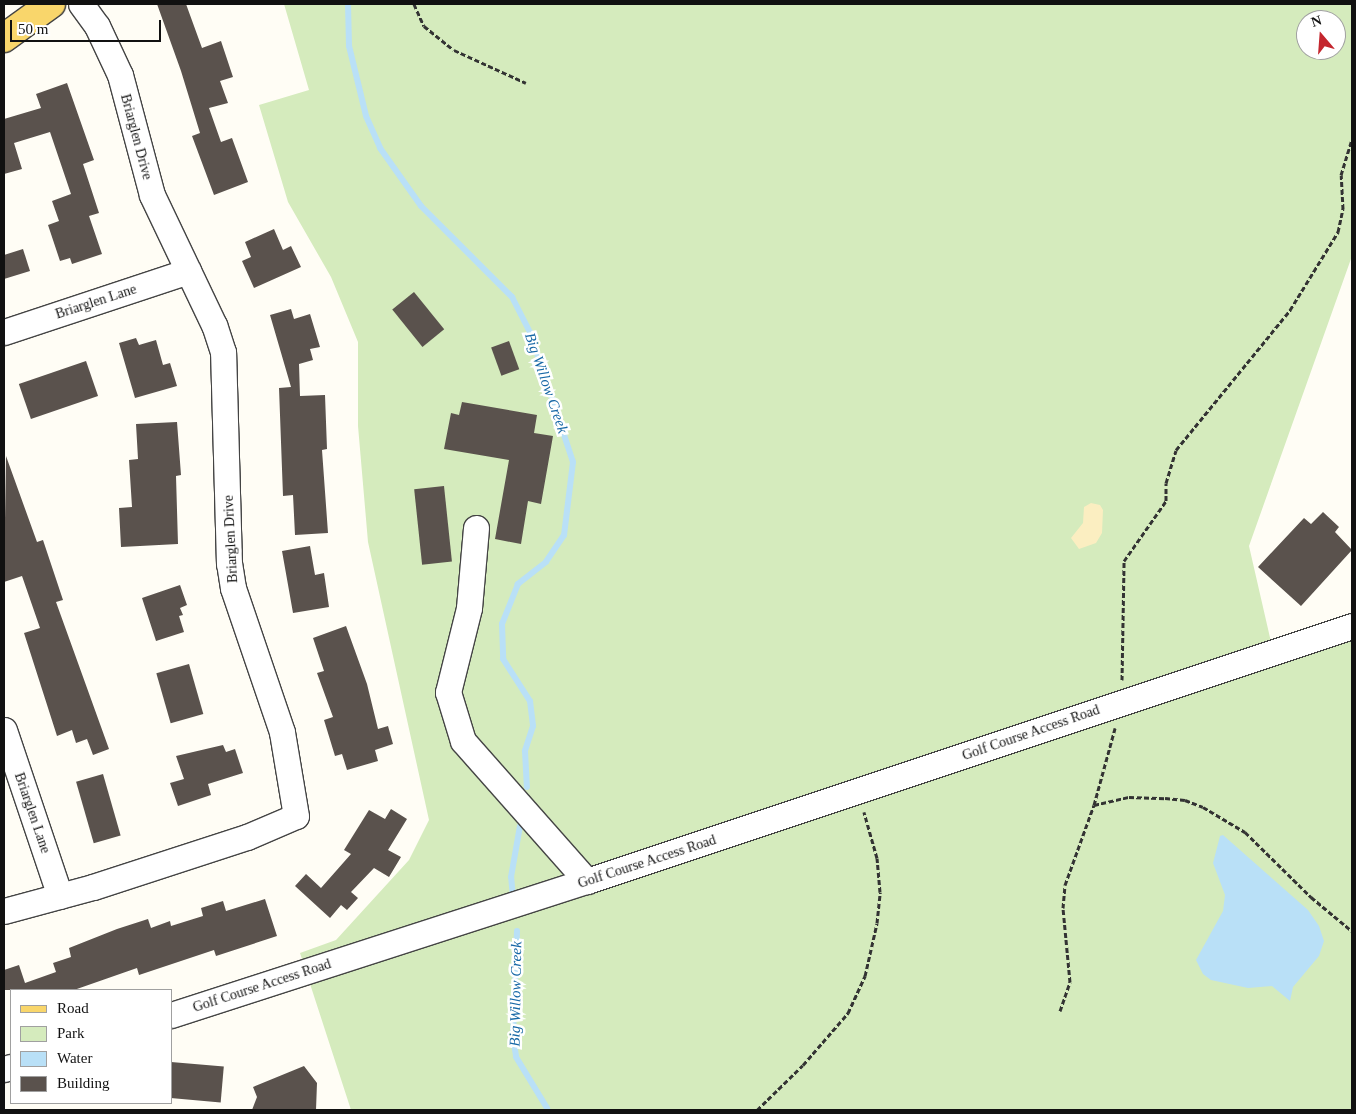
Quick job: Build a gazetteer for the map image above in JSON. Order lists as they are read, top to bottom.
{
  "streets": {
    "street": ["Briarglen Drive", "Briarglen Lane", "Golf Course Access Road"]
  },
  "crossings": [
    ["Briarglen Drive", "Briarglen Lane"]
  ],
  "water": ["Big Willow Creek"],
  "legend": [
    "Road",
    "Park",
    "Water",
    "Building"
  ],
  "scale_bar": "50 m",
  "north": "top"
}
